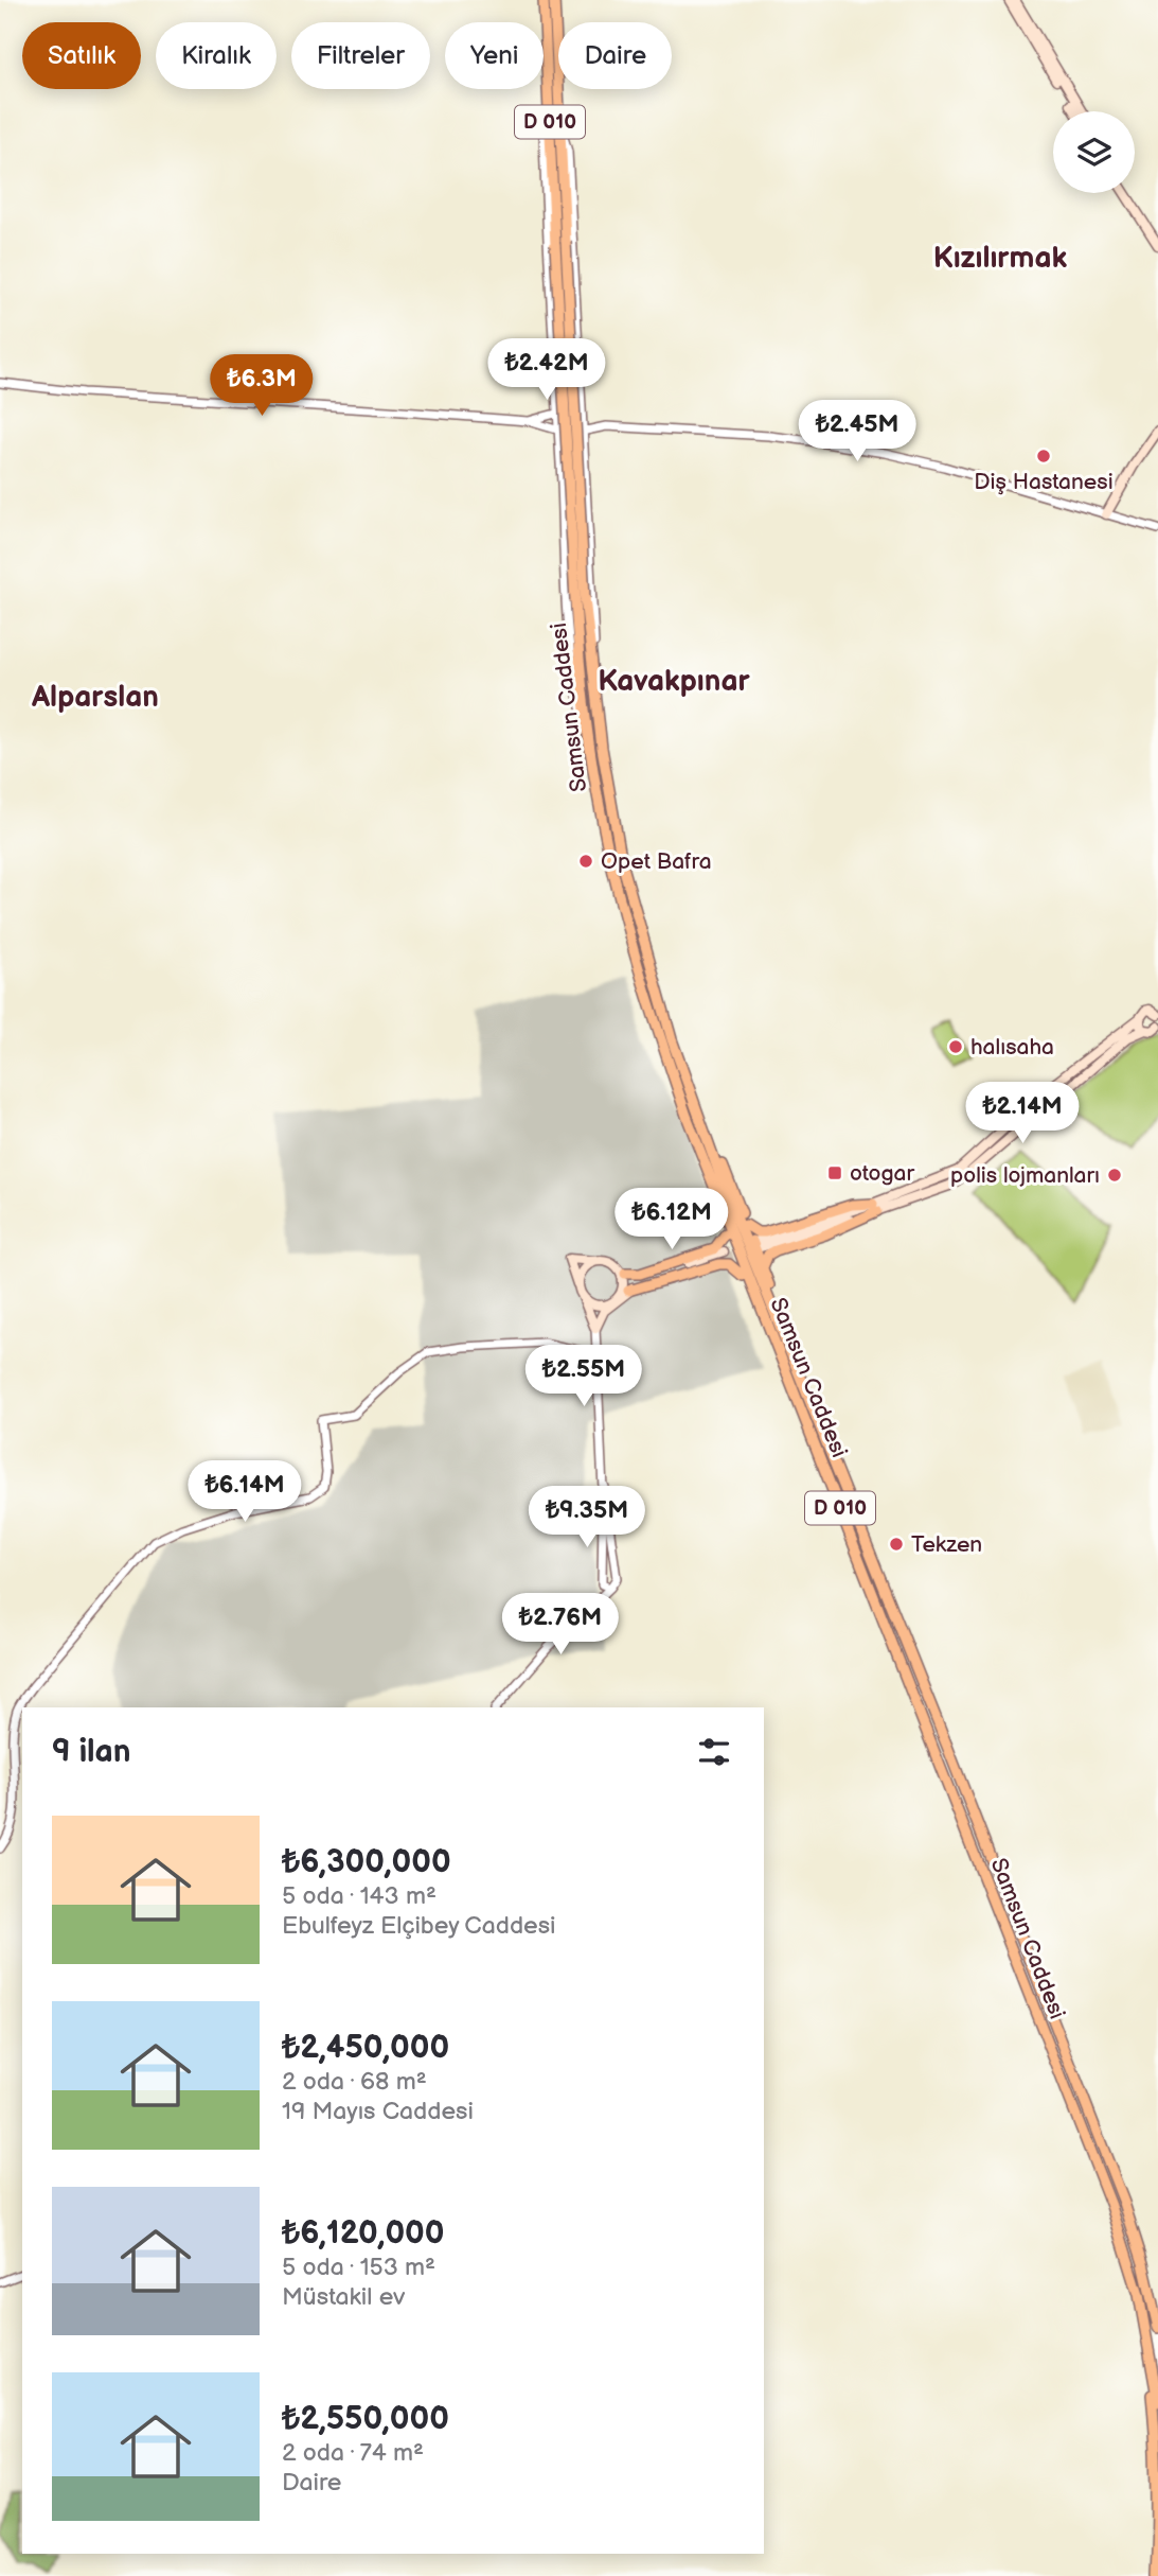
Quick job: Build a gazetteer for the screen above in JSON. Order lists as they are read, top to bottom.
{
  "streets": {
    "highway": ["D 010", "Samsun Caddesi"]
  },
  "crossings": [
    ["D 010", "Samsun Caddesi"]
  ],
  "districts": ["Kızılırmak", "Kavakpınar", "Alparslan"],
  "places": {
    "other": [
      "Diş Hastanesi",
      "Opet Bafra",
      "halısaha",
      "polis lojmanları",
      "Tekzen"
    ],
    "transit": ["otogar"]
  },
  "page": {
    "chip": [
      "Satılık",
      "Kiralık",
      "Filtreler",
      "Yeni",
      "Daire"
    ],
    "price": [
      "₺2.42M",
      "₺6.3M",
      "₺2.45M",
      "₺2.14M",
      "₺6.12M",
      "₺2.55M",
      "₺6.14M",
      "₺9.35M",
      "₺2.76M"
    ],
    "heading": "9 ilan",
    "list": [
      {
        "name": "₺6,300,000",
        "note": "5 oda · 143 m² · Ebulfeyz Elçibey Caddesi"
      },
      {
        "name": "₺2,450,000",
        "note": "2 oda · 68 m² · 19 Mayıs Caddesi"
      },
      {
        "name": "₺6,120,000",
        "note": "5 oda · 153 m² · Müstakil ev"
      },
      {
        "name": "₺2,550,000",
        "note": "2 oda · 74 m² · Daire"
      }
    ]
  }
}
